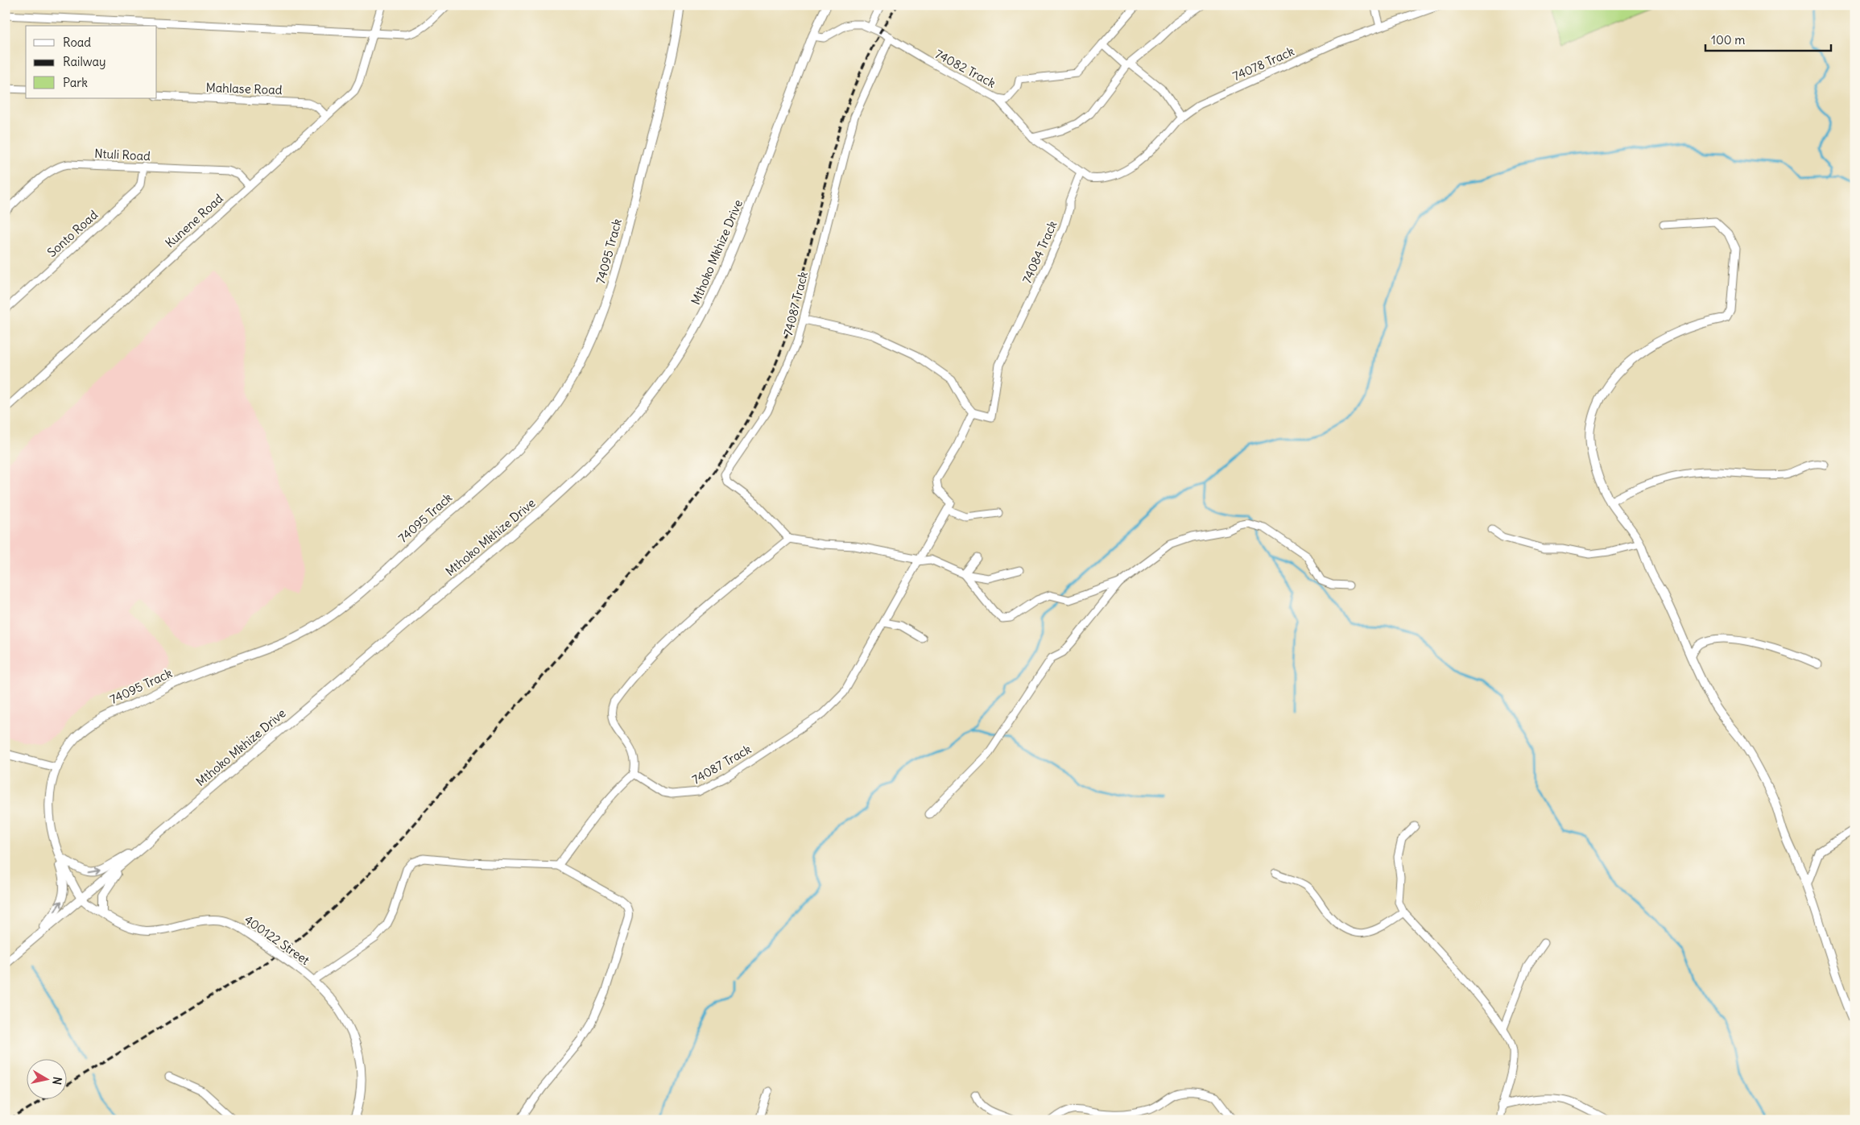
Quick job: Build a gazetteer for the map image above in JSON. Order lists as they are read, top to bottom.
{
  "streets": {
    "street": [
      "74078 Track",
      "74082 Track",
      "Mahlase Road",
      "Ntuli Road",
      "Kunene Road",
      "Sonto Road",
      "74095 Track",
      "Mthoko Mkhize Drive",
      "74084 Track",
      "74087 Track",
      "400122 Street"
    ]
  },
  "crossings": [
    ["74078 Track", "74082 Track"],
    ["74082 Track", "Mthoko Mkhize Drive"],
    ["74082 Track", "74084 Track"],
    ["74082 Track", "74087 Track"],
    ["Mahlase Road", "Kunene Road"],
    ["Ntuli Road", "Kunene Road"],
    ["Ntuli Road", "Sonto Road"],
    ["74095 Track", "Mthoko Mkhize Drive"],
    ["74095 Track", "400122 Street"],
    ["Mthoko Mkhize Drive", "400122 Street"]
  ],
  "legend": ["Road", "Railway", "Park"],
  "scale_bar": "100 m",
  "north": "right"
}
